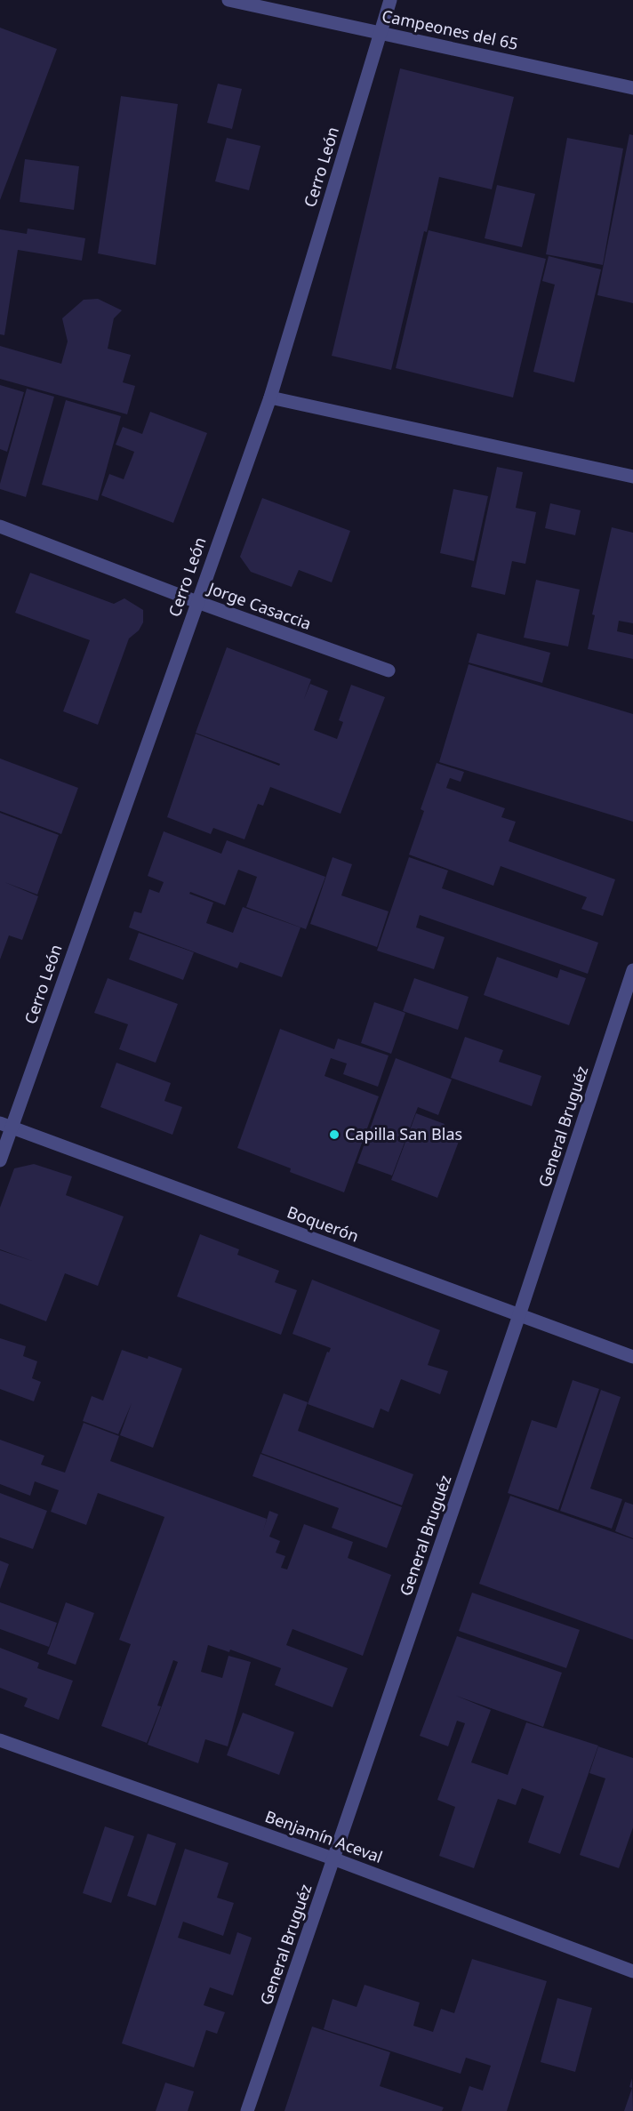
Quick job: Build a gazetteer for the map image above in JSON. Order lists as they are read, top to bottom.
{
  "streets": {
    "street": [
      "Campeones del 65",
      "Cerro León",
      "Jorge Casaccia",
      "General Bruguéz",
      "Boquerón",
      "Benjamín Aceval"
    ]
  },
  "crossings": [
    ["Campeones del 65", "Cerro León"],
    ["Cerro León", "Jorge Casaccia"],
    ["Cerro León", "Boquerón"],
    ["General Bruguéz", "Boquerón"],
    ["General Bruguéz", "Benjamín Aceval"]
  ],
  "places": ["Capilla San Blas"]
}
